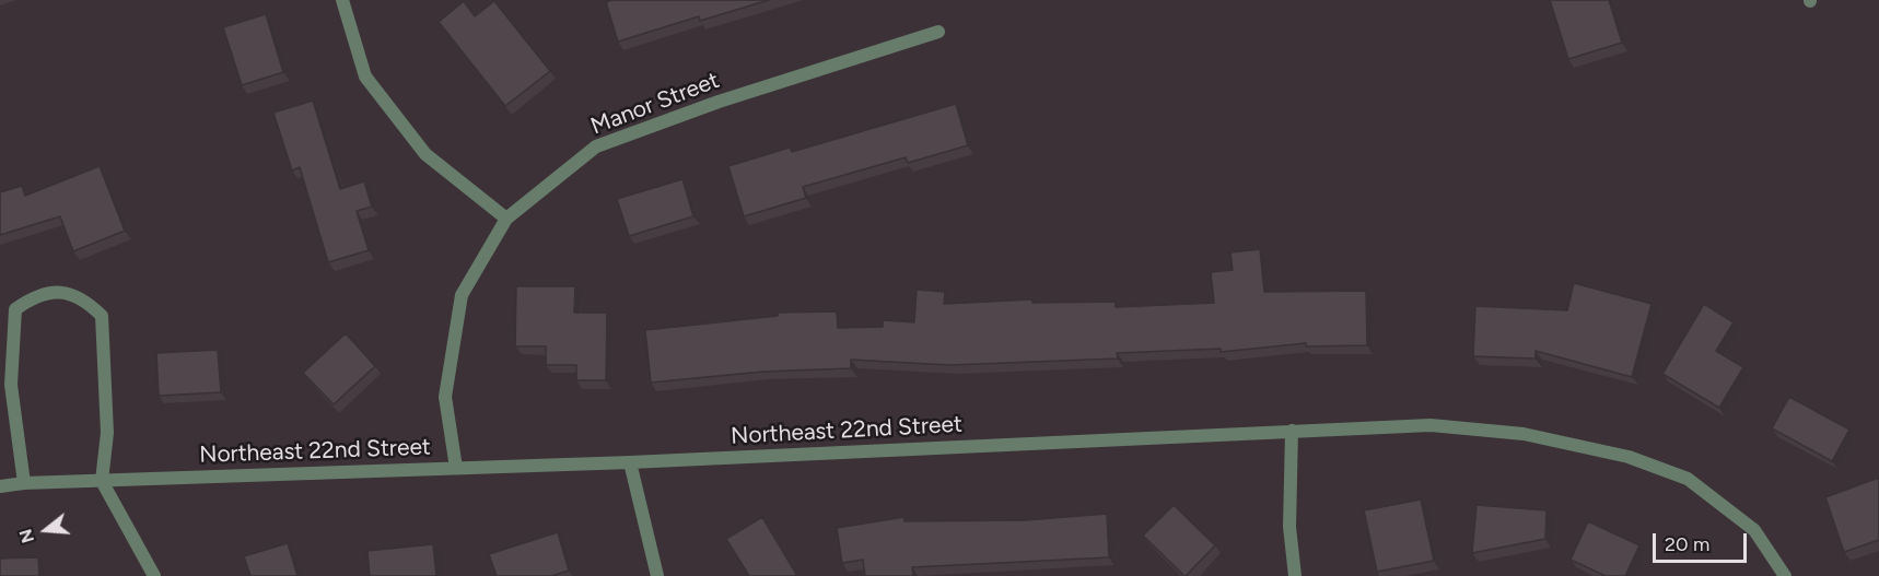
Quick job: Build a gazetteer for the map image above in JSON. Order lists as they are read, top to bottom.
{
  "streets": {
    "street": ["Manor Street", "Northeast 22nd Street"]
  },
  "crossings": [
    ["Manor Street", "Northeast 22nd Street"]
  ],
  "scale_bar": "20 m",
  "north": "left"
}
